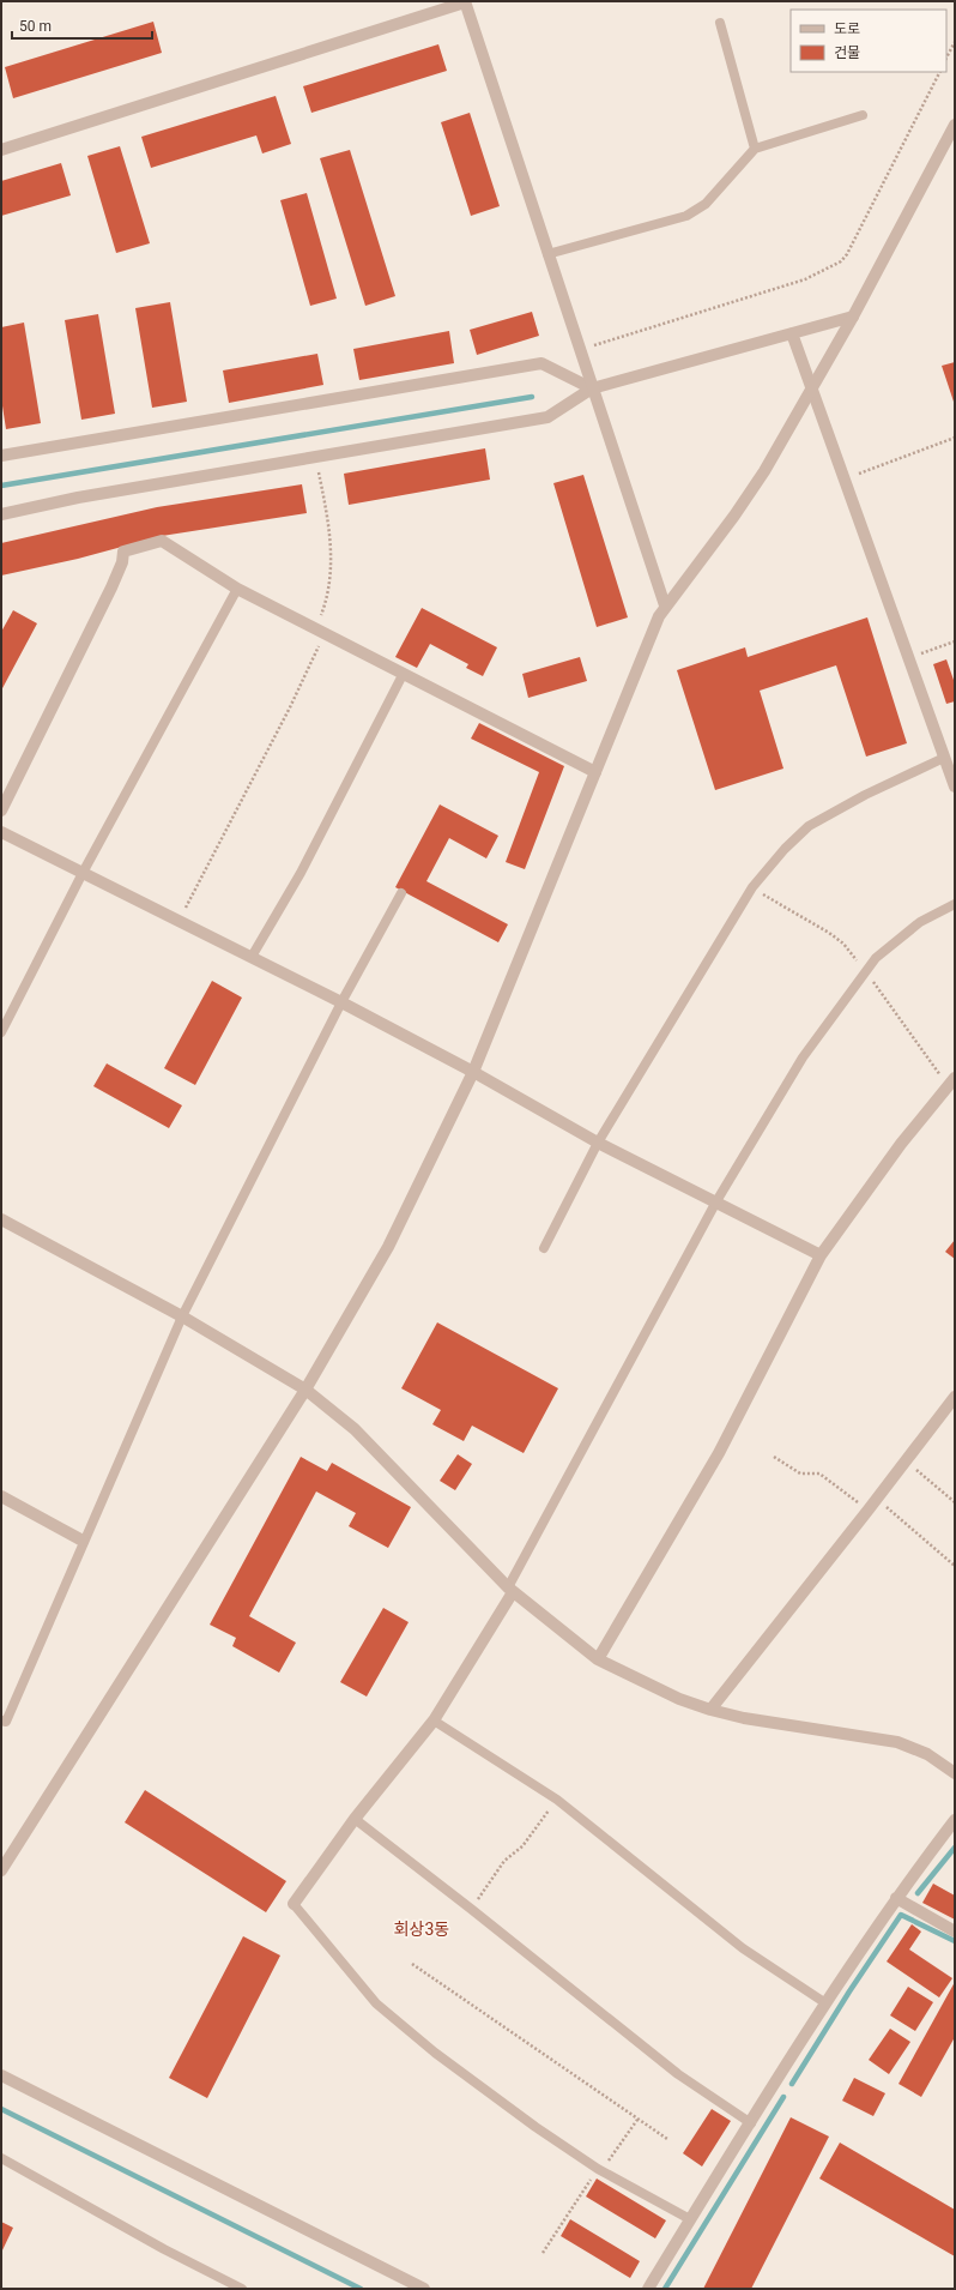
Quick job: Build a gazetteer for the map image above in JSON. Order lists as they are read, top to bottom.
{
  "districts": ["회상3동"],
  "legend": ["도로", "건물"],
  "scale_bar": "50 m"
}
